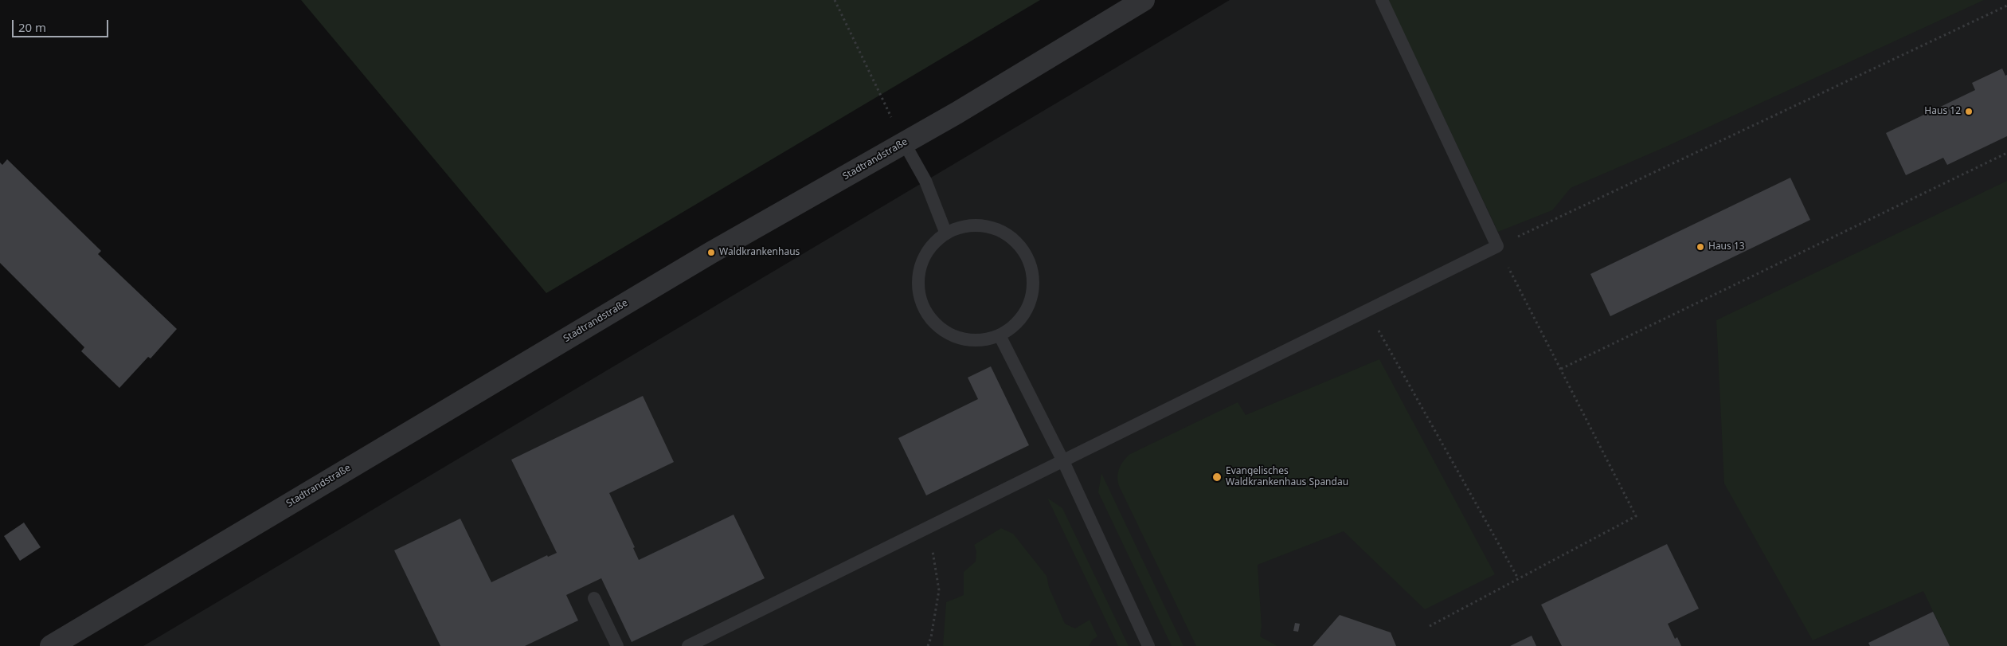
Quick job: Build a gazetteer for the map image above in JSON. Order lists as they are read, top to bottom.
{
  "streets": {
    "street": ["Stadtrandstraße"]
  },
  "places": [
    "Haus 12",
    "Haus 13",
    "Waldkrankenhaus",
    "Evangelisches Waldkrankenhaus Spandau"
  ],
  "scale_bar": "20 m"
}
